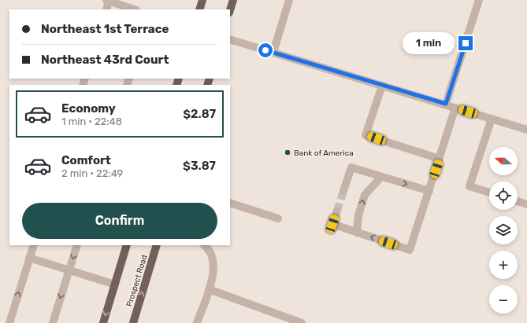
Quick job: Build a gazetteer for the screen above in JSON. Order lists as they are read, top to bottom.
{
  "streets": {
    "main road": ["Prospect Road"]
  },
  "places": ["Bank of America"],
  "north": "left",
  "page": {
    "banner": ["Northeast 1st Terrace", "Northeast 43rd Court"],
    "bubble": "1 min",
    "list": [
      {
        "name": "Economy",
        "note": "1 min · 22:48",
        "value": "$2.87"
      },
      {
        "name": "Comfort",
        "note": "2 min · 22:49",
        "value": "$3.87"
      }
    ],
    "map_buttons": ["+", "−"],
    "buttons": "Confirm"
  }
}
